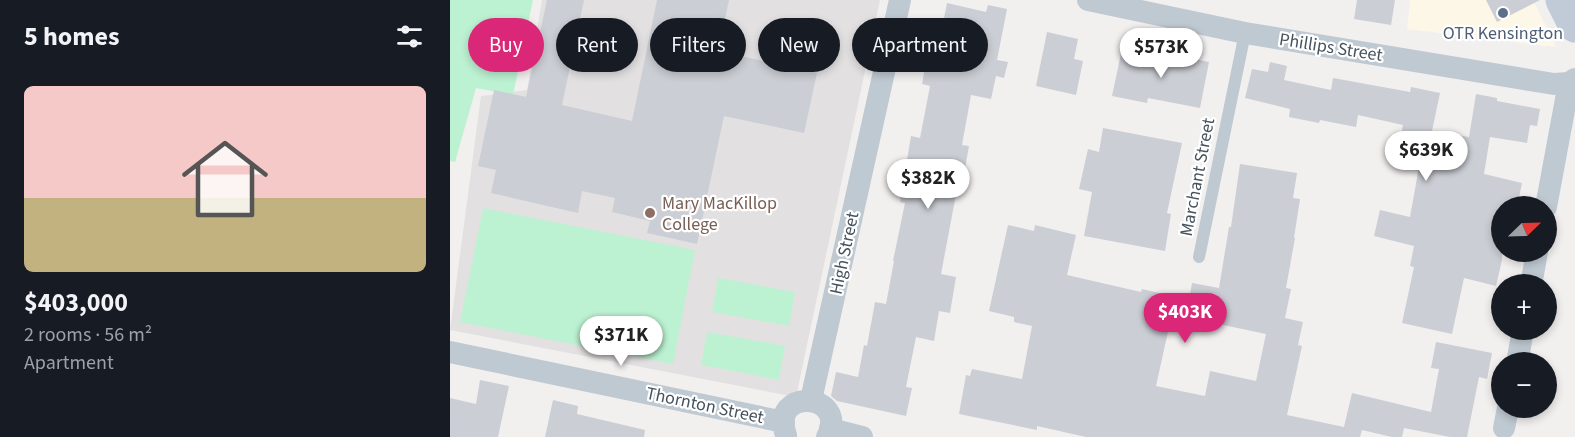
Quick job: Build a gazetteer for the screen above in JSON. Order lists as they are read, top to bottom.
{
  "streets": {
    "street": ["Phillips Street", "High Street", "Thornton Street"],
    "lane": ["Marchant Street"]
  },
  "crossings": [
    ["Phillips Street", "Marchant Street"]
  ],
  "places": ["OTR Kensington", "Mary MacKillop College"],
  "north": "top right",
  "page": {
    "heading": "5 homes",
    "chip": [
      "Buy",
      "Rent",
      "Filters",
      "New",
      "Apartment"
    ],
    "price": [
      "$573K",
      "$639K",
      "$382K",
      "$403K",
      "$371K"
    ],
    "list": [
      {
        "name": "$403,000",
        "note": "2 rooms · 56 m² · Apartment"
      }
    ],
    "map_buttons": ["+", "−"]
  }
}
